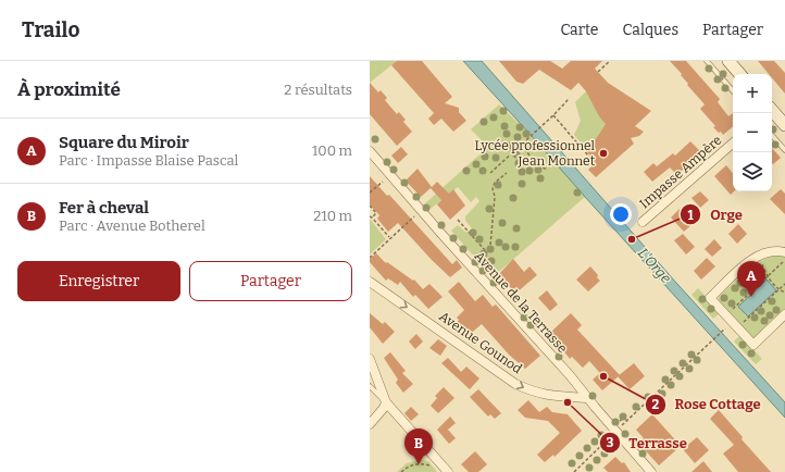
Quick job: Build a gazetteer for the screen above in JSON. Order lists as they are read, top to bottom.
{
  "streets": {
    "street": ["Impasse Ampère", "Avenue de la Terrasse", "Avenue Gounod"]
  },
  "crossings": [
    ["Avenue de la Terrasse", "Avenue Gounod"]
  ],
  "one_way": ["Avenue Gounod"],
  "water": ["L'Orge"],
  "places": [
    "Lycée professionnel Jean Monnet",
    "Orge",
    "Rose Cottage",
    "Terrasse"
  ],
  "page": {
    "header": "Trailo",
    "nav": ["Carte", "Calques", "Partager"],
    "heading": ["À proximité", "2 résultats"],
    "map_buttons": ["+", "−"],
    "list": [
      {
        "mark": "A",
        "name": "Square du Miroir",
        "note": "Parc · Impasse Blaise Pascal",
        "value": "100 m"
      },
      {
        "mark": "B",
        "name": "Fer à cheval",
        "note": "Parc · Avenue Botherel",
        "value": "210 m"
      }
    ],
    "buttons": ["Enregistrer", "Partager"],
    "pins": ["A", "B"]
  }
}
